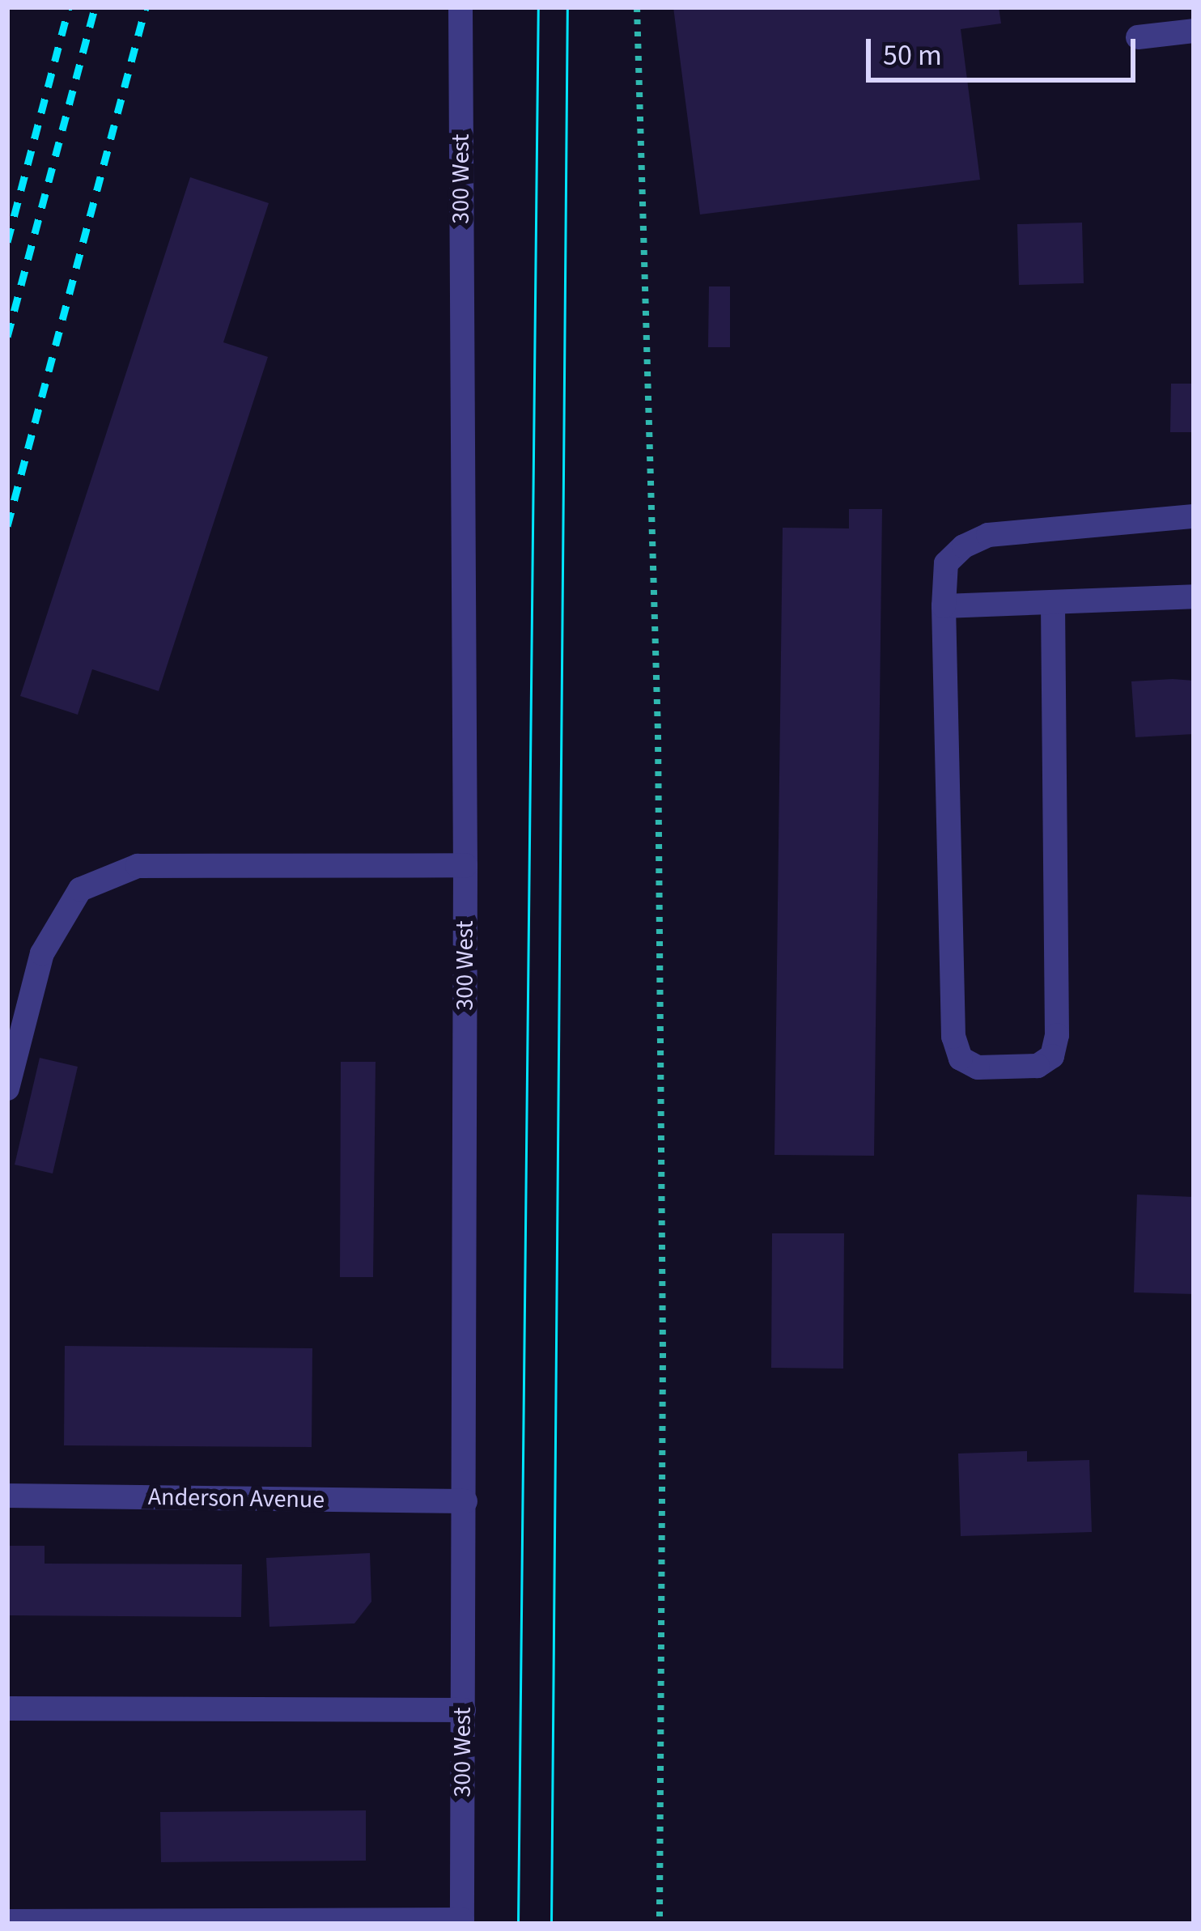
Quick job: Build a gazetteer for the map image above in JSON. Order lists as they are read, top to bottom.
{
  "streets": {
    "street": ["300 West", "Anderson Avenue"]
  },
  "crossings": [
    ["300 West", "Anderson Avenue"]
  ],
  "scale_bar": "50 m"
}
